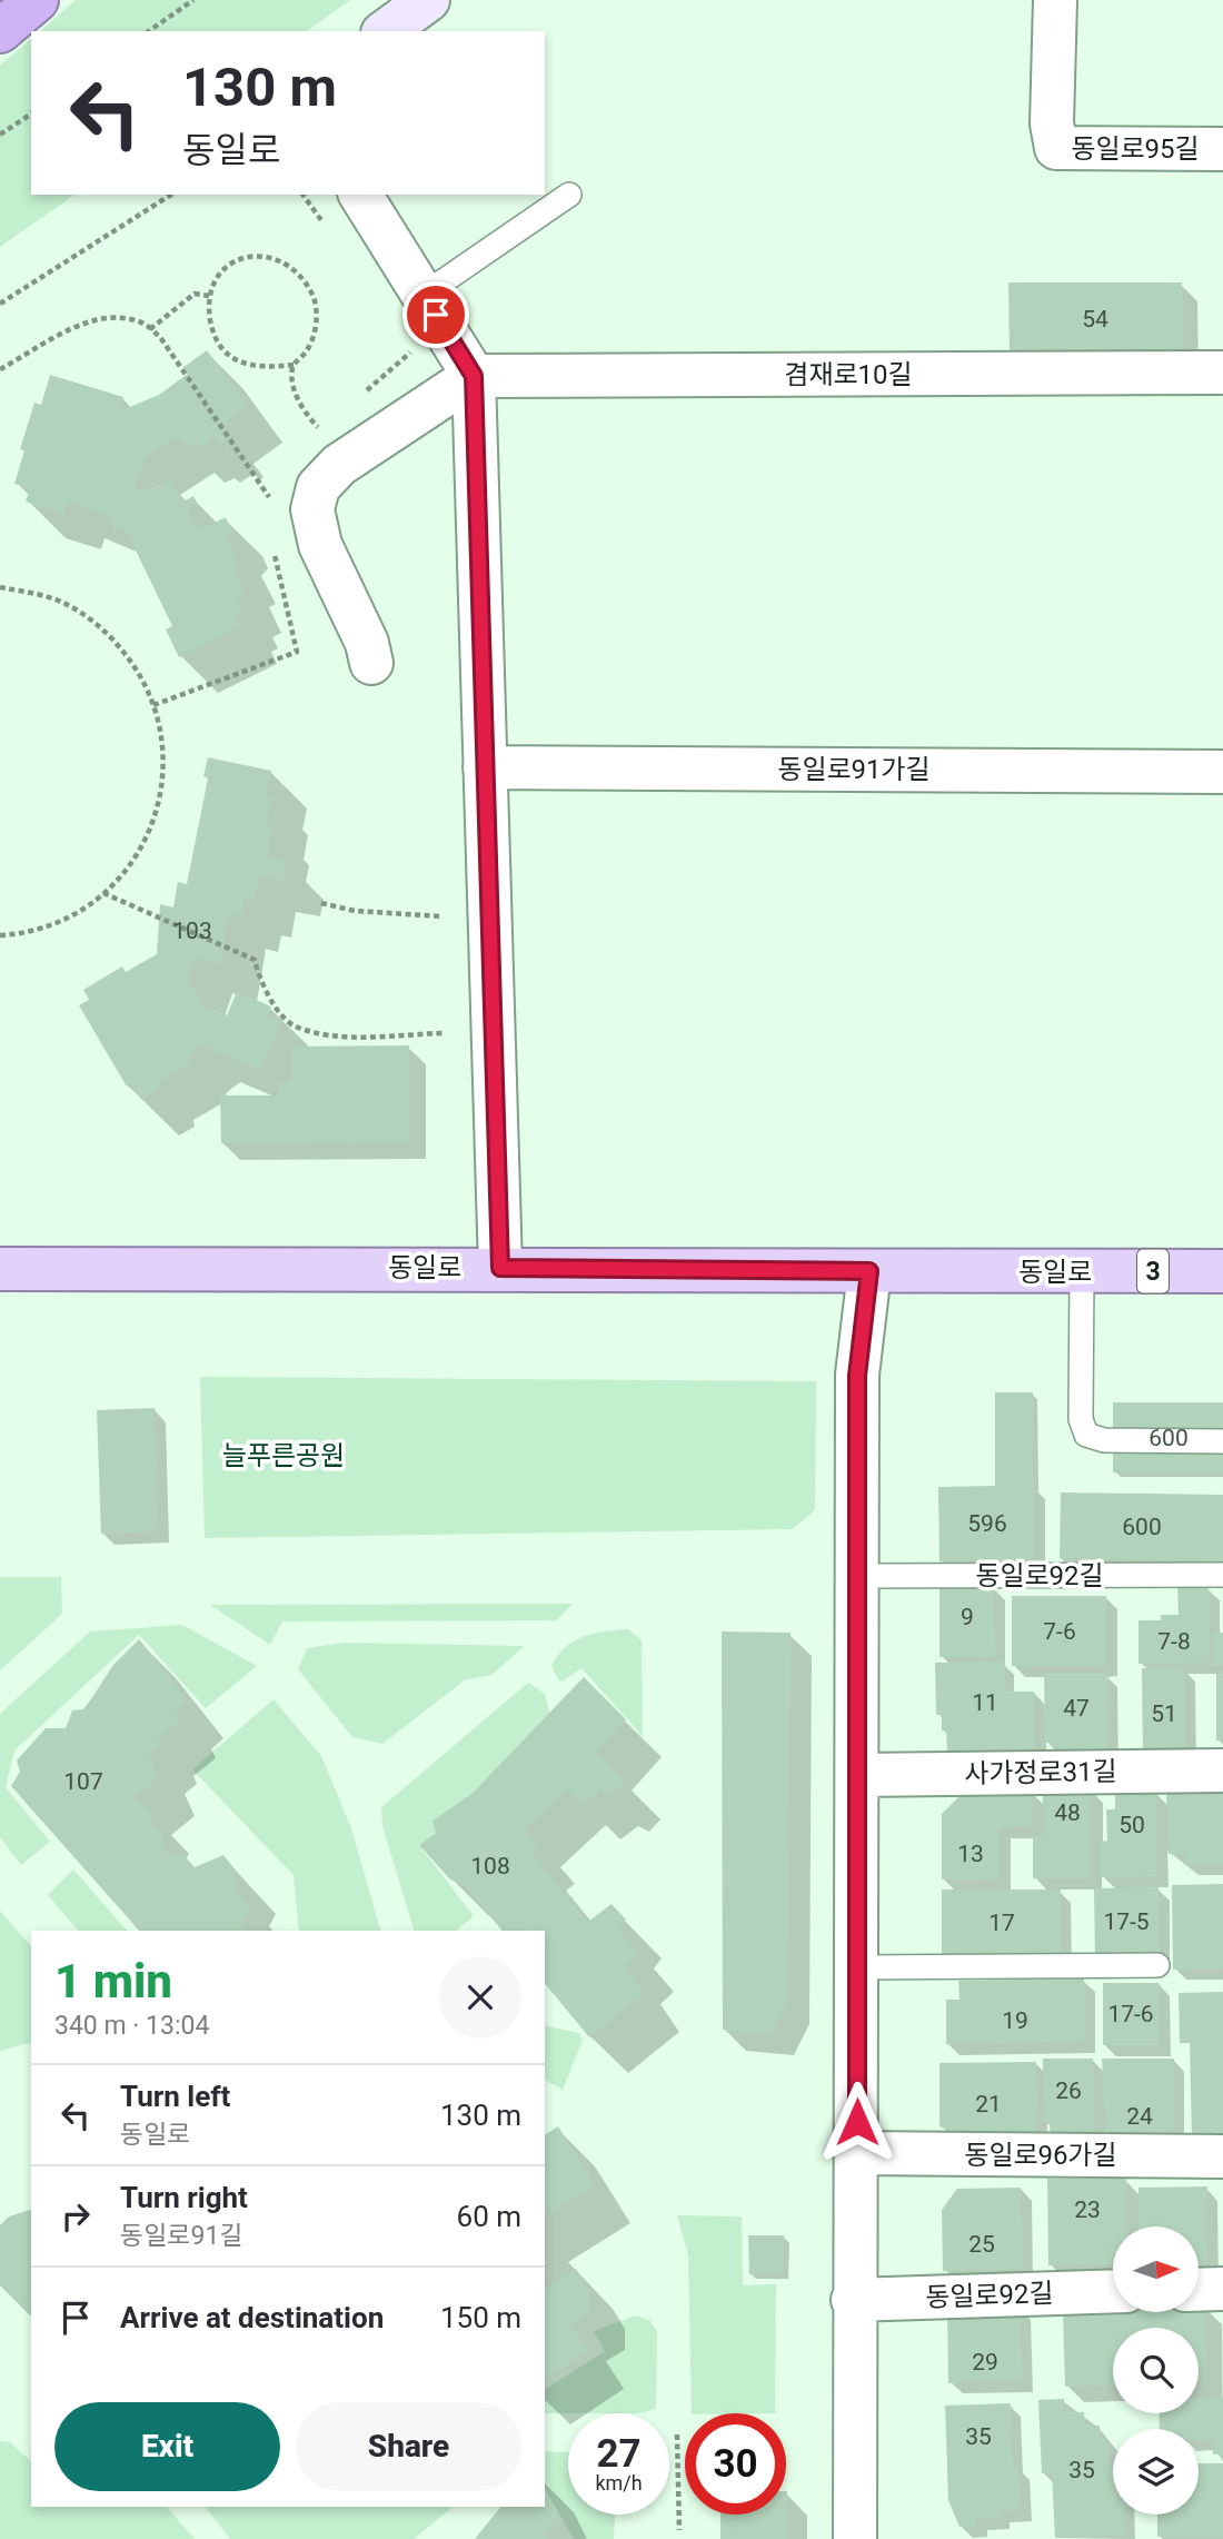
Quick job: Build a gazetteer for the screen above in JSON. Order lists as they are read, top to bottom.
{
  "streets": {
    "main road": ["동일로", "3"],
    "street": [
      "동일로95길",
      "겸재로10길",
      "동일로91가길",
      "동일로92길",
      "사가정로31길",
      "동일로96가길"
    ]
  },
  "parks": ["늘푸른공원"],
  "house_numbers": [
    "54",
    "103",
    "600",
    "596",
    "600",
    "9",
    "7-6",
    "7-8",
    "11",
    "47",
    "51",
    "107",
    "48",
    "50",
    "13",
    "108",
    "17-5",
    "17",
    "17-6",
    "19",
    "26",
    "21",
    "24",
    "23",
    "25",
    "29",
    "35",
    "35"
  ],
  "north": "right",
  "page": {
    "turn": ["130 m", "동일로"],
    "heading": ["1 min", "340 m · 13:04"],
    "list": [
      {
        "name": "Turn left",
        "note": "동일로",
        "value": "130 m"
      },
      {
        "name": "Turn right",
        "note": "동일로91길",
        "value": "60 m"
      },
      {
        "name": "Arrive at destination",
        "value": "150 m"
      }
    ],
    "buttons": ["Exit", "Share"],
    "speed": "27 km/h",
    "limit": "30"
  }
}
